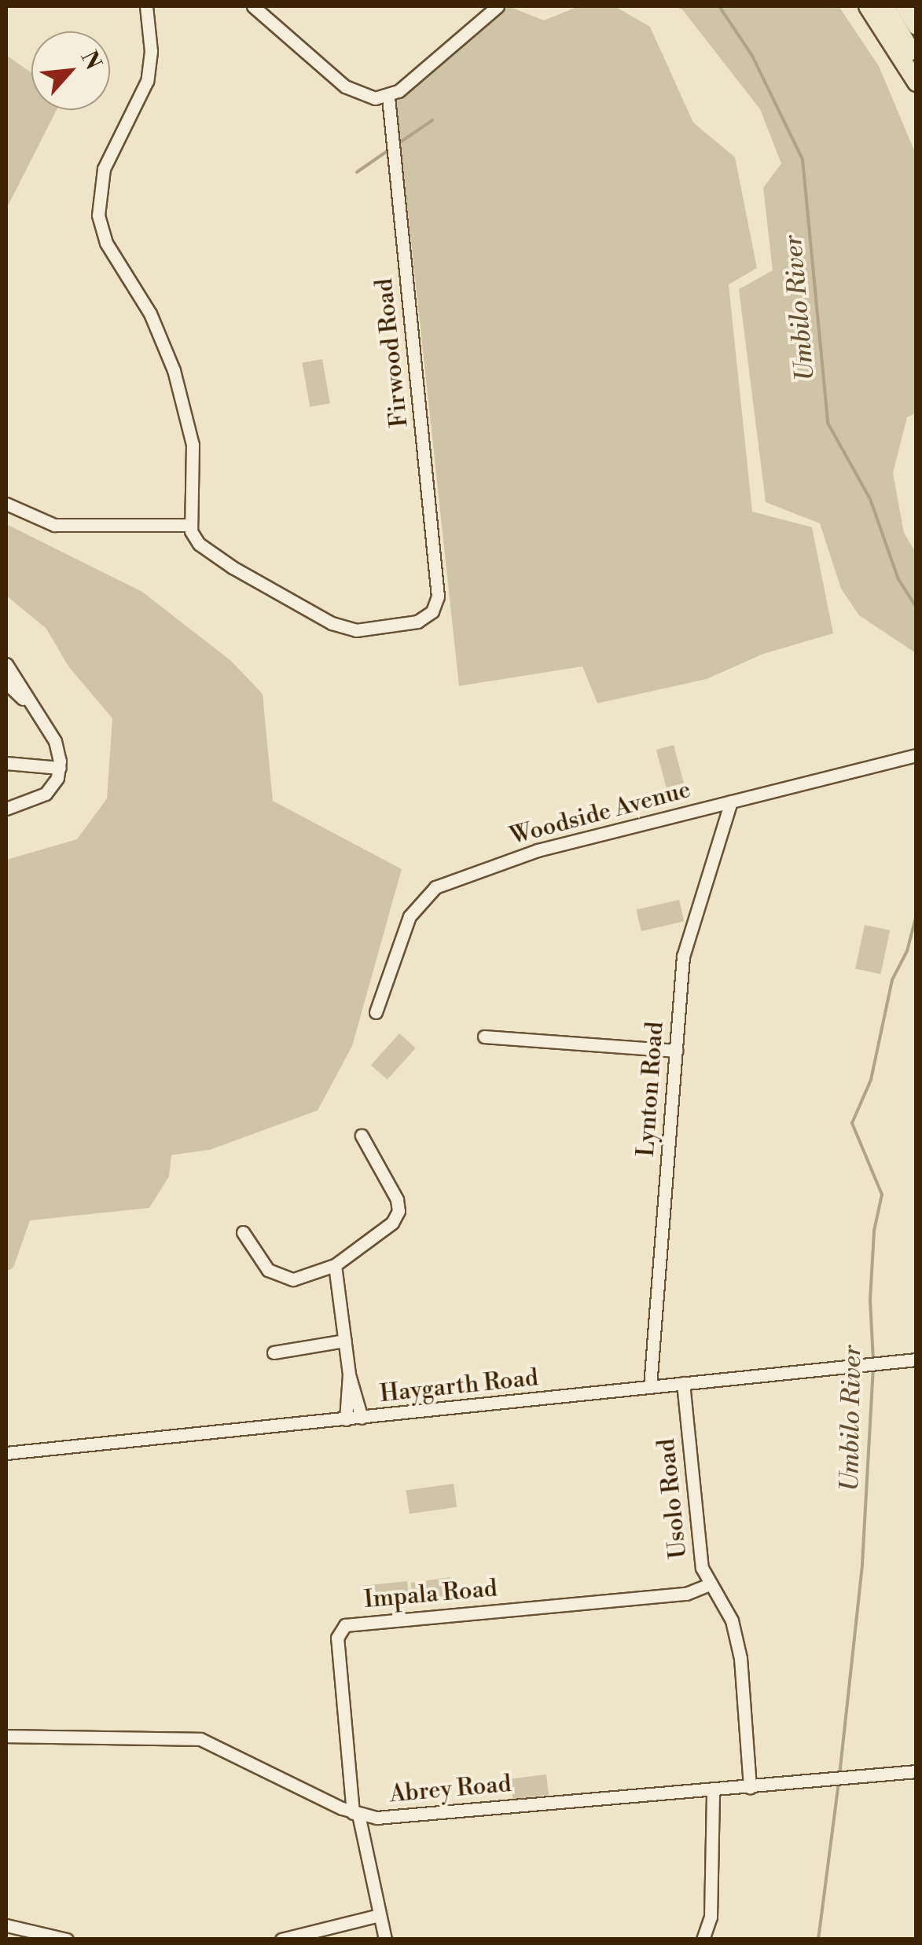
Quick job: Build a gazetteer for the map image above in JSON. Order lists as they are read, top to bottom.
{
  "streets": {
    "street": [
      "Firwood Road",
      "Woodside Avenue",
      "Lynton Road",
      "Haygarth Road",
      "Usolo Road",
      "Impala Road",
      "Abrey Road"
    ]
  },
  "crossings": [
    ["Woodside Avenue", "Lynton Road"],
    ["Lynton Road", "Haygarth Road"],
    ["Haygarth Road", "Usolo Road"],
    ["Usolo Road", "Impala Road"],
    ["Usolo Road", "Abrey Road"],
    ["Impala Road", "Abrey Road"]
  ],
  "water": ["Umbilo River"],
  "north": "top right"
}
